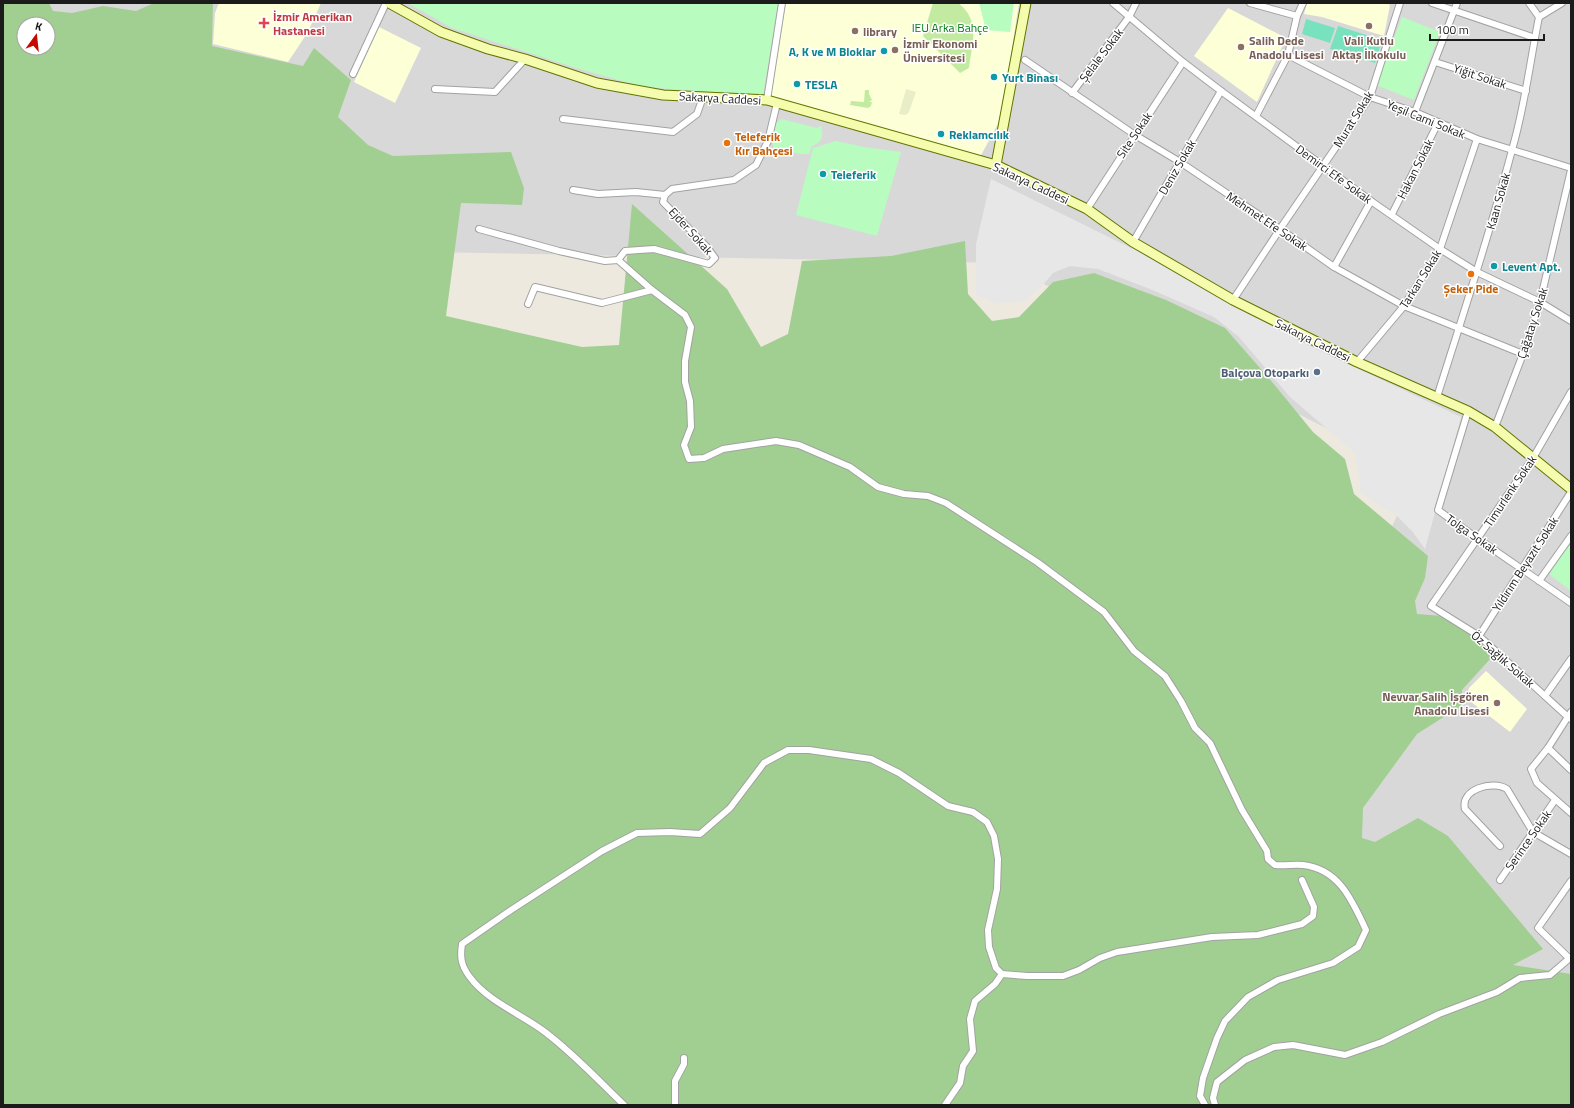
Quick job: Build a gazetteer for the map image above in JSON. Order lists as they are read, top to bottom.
{
  "streets": {
    "main road": ["Sakarya Caddesi"],
    "street": [
      "Şelale Sokak",
      "Yiğit Sokak",
      "Murat Sokak",
      "Yeşil Cami Sokak",
      "Site Sokak",
      "Deniz Sokak",
      "Hakan Sokak",
      "Demirci Efe Sokak",
      "Kaan Sokak",
      "Mehmet Efe Sokak",
      "Ejder Sokak",
      "Tarkan Sokak",
      "Çağatay Sokak",
      "Timurlenk Sokak",
      "Tolga Sokak",
      "Yıldırım Beyazıt Sokak",
      "Öz Sağlık Sokak",
      "Serince Sokak"
    ]
  },
  "crossings": [
    ["Şelale Sokak", "Demirci Efe Sokak"],
    ["Şelale Sokak", "Mehmet Efe Sokak"],
    ["Yiğit Sokak", "Kaan Sokak"],
    ["Sakarya Caddesi", "Murat Sokak"],
    ["Sakarya Caddesi", "Site Sokak"],
    ["Sakarya Caddesi", "Deniz Sokak"],
    ["Sakarya Caddesi", "Kaan Sokak"],
    ["Sakarya Caddesi", "Ejder Sokak"],
    ["Sakarya Caddesi", "Tarkan Sokak"],
    ["Sakarya Caddesi", "Çağatay Sokak"],
    ["Sakarya Caddesi", "Timurlenk Sokak"],
    ["Sakarya Caddesi", "Tolga Sokak"],
    ["Sakarya Caddesi", "Yıldırım Beyazıt Sokak"],
    ["Murat Sokak", "Yeşil Cami Sokak"],
    ["Murat Sokak", "Demirci Efe Sokak"],
    ["Murat Sokak", "Mehmet Efe Sokak"],
    ["Yeşil Cami Sokak", "Hakan Sokak"],
    ["Yeşil Cami Sokak", "Kaan Sokak"],
    ["Yeşil Cami Sokak", "Tarkan Sokak"],
    ["Yeşil Cami Sokak", "Çağatay Sokak"],
    ["Site Sokak", "Demirci Efe Sokak"],
    ["Site Sokak", "Mehmet Efe Sokak"],
    ["Deniz Sokak", "Demirci Efe Sokak"],
    ["Deniz Sokak", "Mehmet Efe Sokak"],
    ["Hakan Sokak", "Demirci Efe Sokak"],
    ["Demirci Efe Sokak", "Kaan Sokak"],
    ["Demirci Efe Sokak", "Tarkan Sokak"],
    ["Demirci Efe Sokak", "Çağatay Sokak"],
    ["Kaan Sokak", "Mehmet Efe Sokak"],
    ["Mehmet Efe Sokak", "Tarkan Sokak"],
    ["Mehmet Efe Sokak", "Çağatay Sokak"],
    ["Timurlenk Sokak", "Tolga Sokak"],
    ["Timurlenk Sokak", "Öz Sağlık Sokak"],
    ["Tolga Sokak", "Yıldırım Beyazıt Sokak"],
    ["Yıldırım Beyazıt Sokak", "Öz Sağlık Sokak"]
  ],
  "parks": ["IEU Arka Bahçe"],
  "places": {
    "health": ["İzmir Amerikan Hastanesi"],
    "other": [
      "Vali Kutlu Aktaş İlkokulu",
      "library",
      "Salih Dede Anadolu Lisesi",
      "İzmir Ekonomi Üniversitesi",
      "A, K ve M Bloklar",
      "Yurt Binası",
      "TESLA",
      "Reklamcılık",
      "Teleferik Kır Bahçesi",
      "Teleferik",
      "Levent Apt.",
      "Şeker Pide",
      "Balçova Otoparkı",
      "Nevvar Salih İşgören Anadolu Lisesi"
    ]
  },
  "scale_bar": "100 m",
  "north": "top"
}
